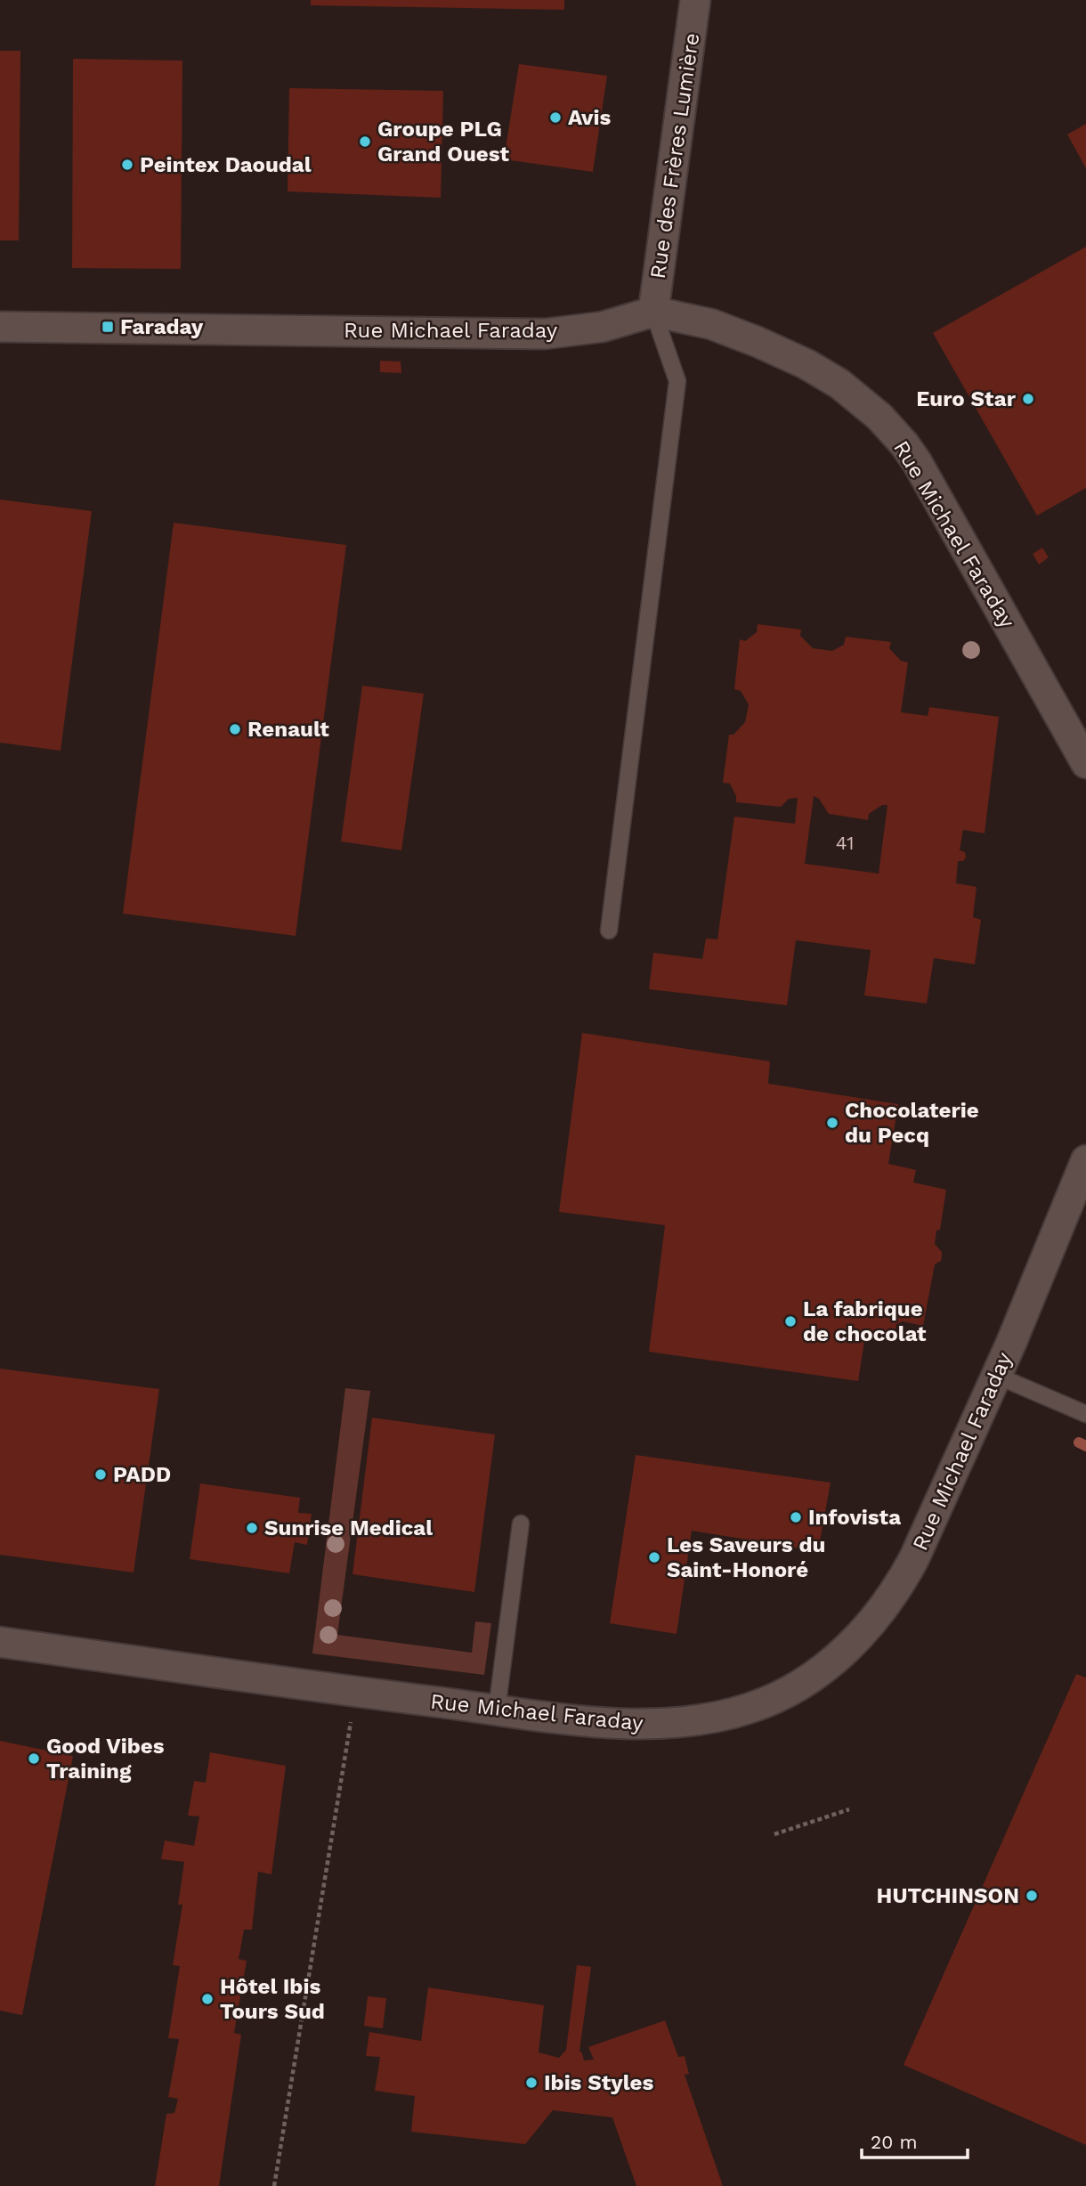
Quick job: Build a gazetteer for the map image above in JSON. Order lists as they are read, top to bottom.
{
  "streets": {
    "street": ["Rue des Frères Lumière", "Rue Michael Faraday"]
  },
  "crossings": [
    ["Rue des Frères Lumière", "Rue Michael Faraday"]
  ],
  "places": {
    "other": [
      "Avis",
      "Groupe PLG Grand Ouest",
      "Peintex Daoudal",
      "Euro Star",
      "Renault",
      "Chocolaterie du Pecq",
      "La fabrique de chocolat",
      "PADD",
      "Infovista",
      "Sunrise Medical",
      "Les Saveurs du Saint-Honoré",
      "Good Vibes Training",
      "HUTCHINSON",
      "Hôtel Ibis Tours Sud",
      "Ibis Styles"
    ],
    "transit": ["Faraday"]
  },
  "house_numbers": ["41"],
  "scale_bar": "20 m"
}
